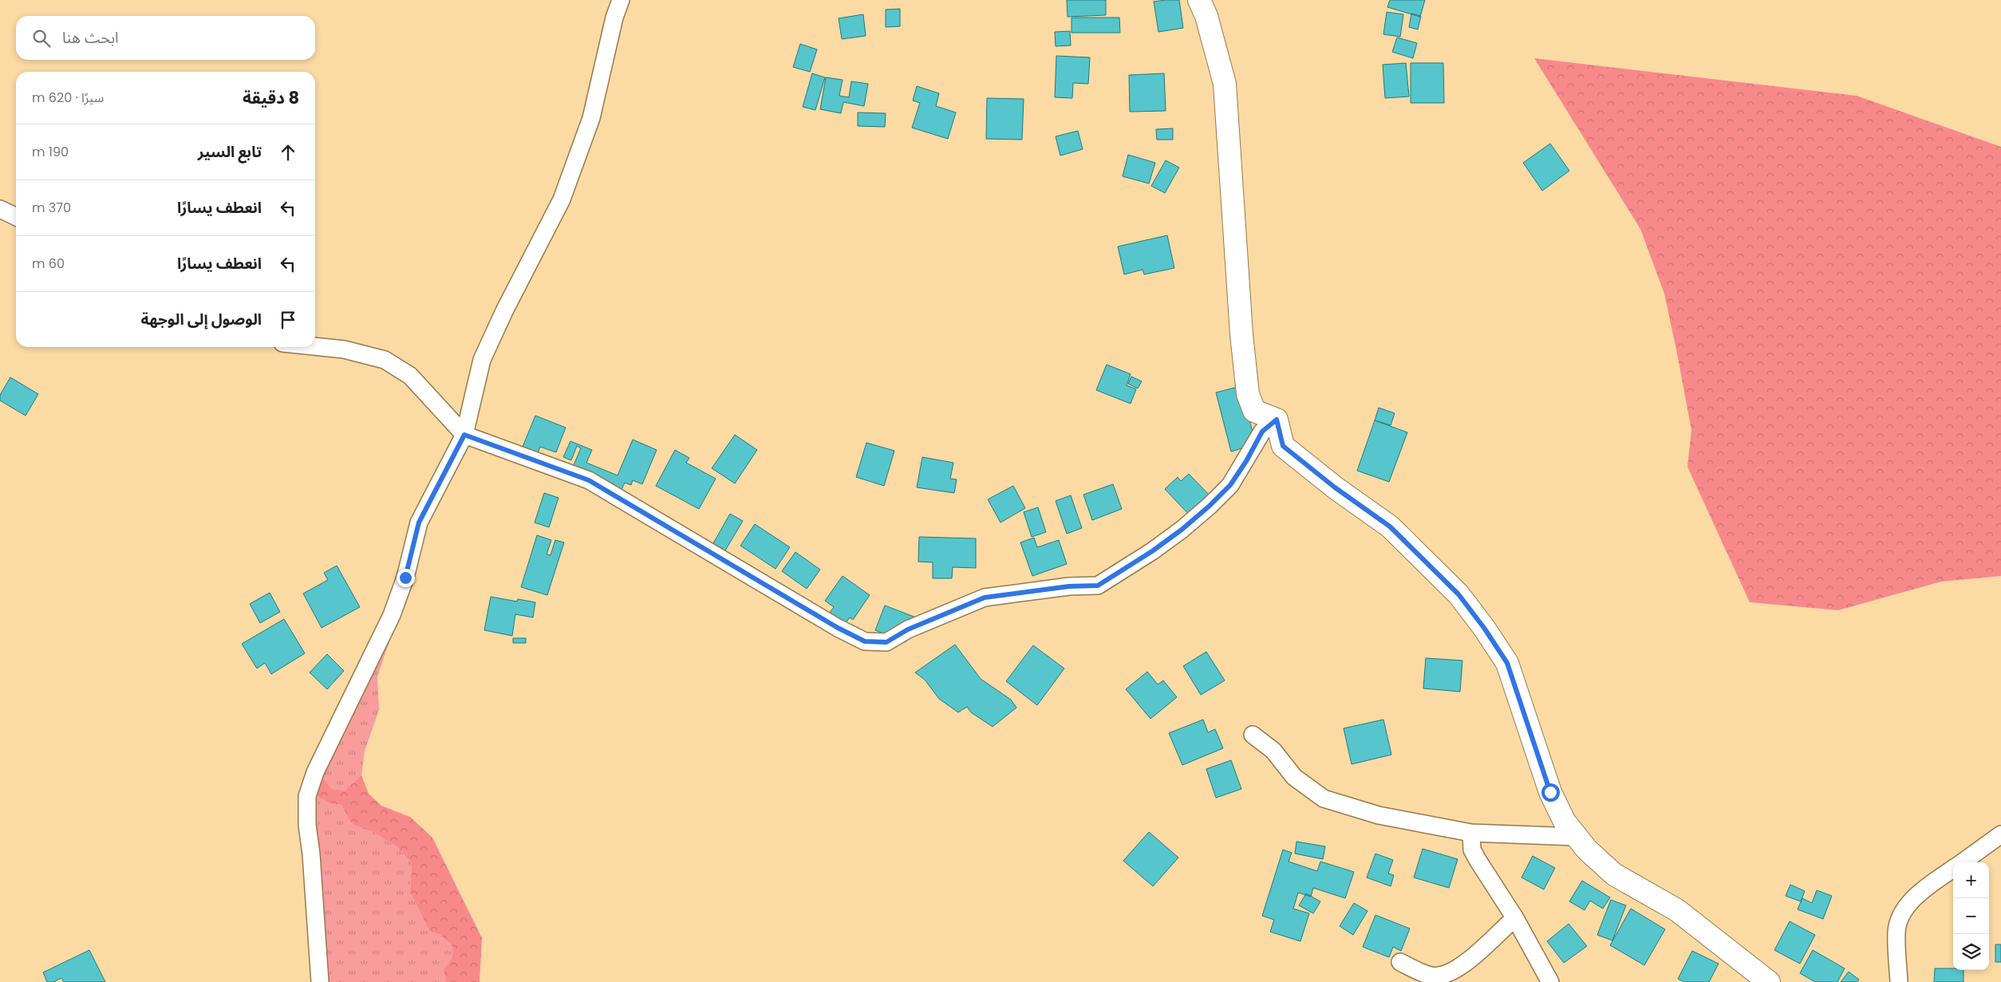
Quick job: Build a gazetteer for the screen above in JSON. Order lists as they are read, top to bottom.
{
  "page": {
    "search": "ابحث هنا",
    "heading": ["8 دقيقة", "سيرًا · 620 m"],
    "list": [
      ["تابع السير", "190 m"],
      ["انعطف يسارًا", "370 m"],
      ["انعطف يسارًا", "60 m"],
      "الوصول إلى الوجهة"
    ],
    "map_buttons": ["+", "−"]
  }
}
